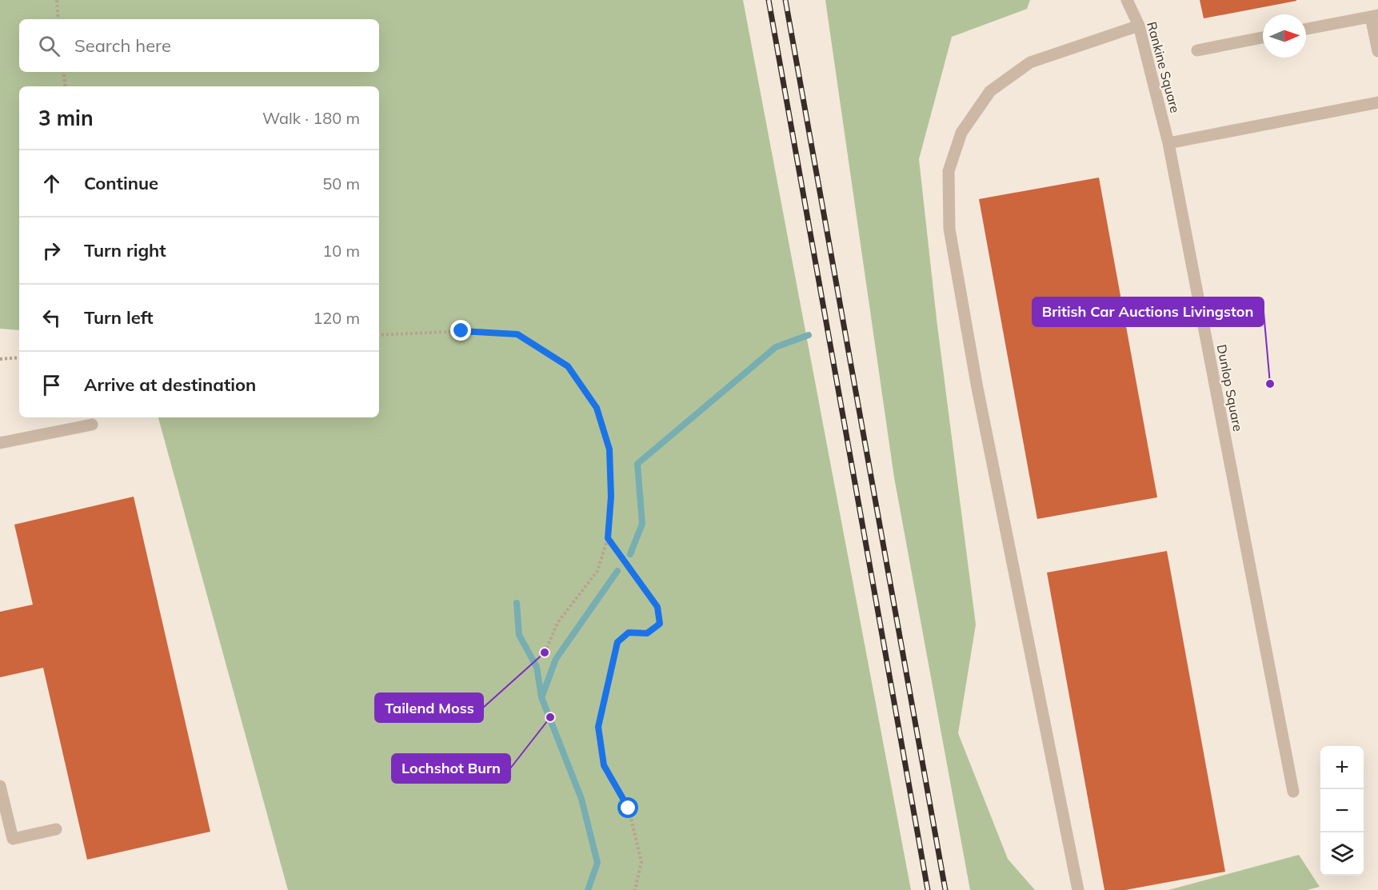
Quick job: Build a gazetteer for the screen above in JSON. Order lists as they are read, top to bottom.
{
  "streets": {
    "street": ["Rankine Square", "Dunlop Square"]
  },
  "crossings": [
    ["Rankine Square", "Dunlop Square"]
  ],
  "places": ["British Car Auctions Livingston", "Tailend Moss", "Lochshot Burn"],
  "north": "right",
  "page": {
    "search": "Search here",
    "heading": ["3 min", "Walk · 180 m"],
    "list": [
      ["Continue", "50 m"],
      ["Turn right", "10 m"],
      ["Turn left", "120 m"],
      "Arrive at destination"
    ],
    "map_buttons": ["+", "−"]
  }
}
